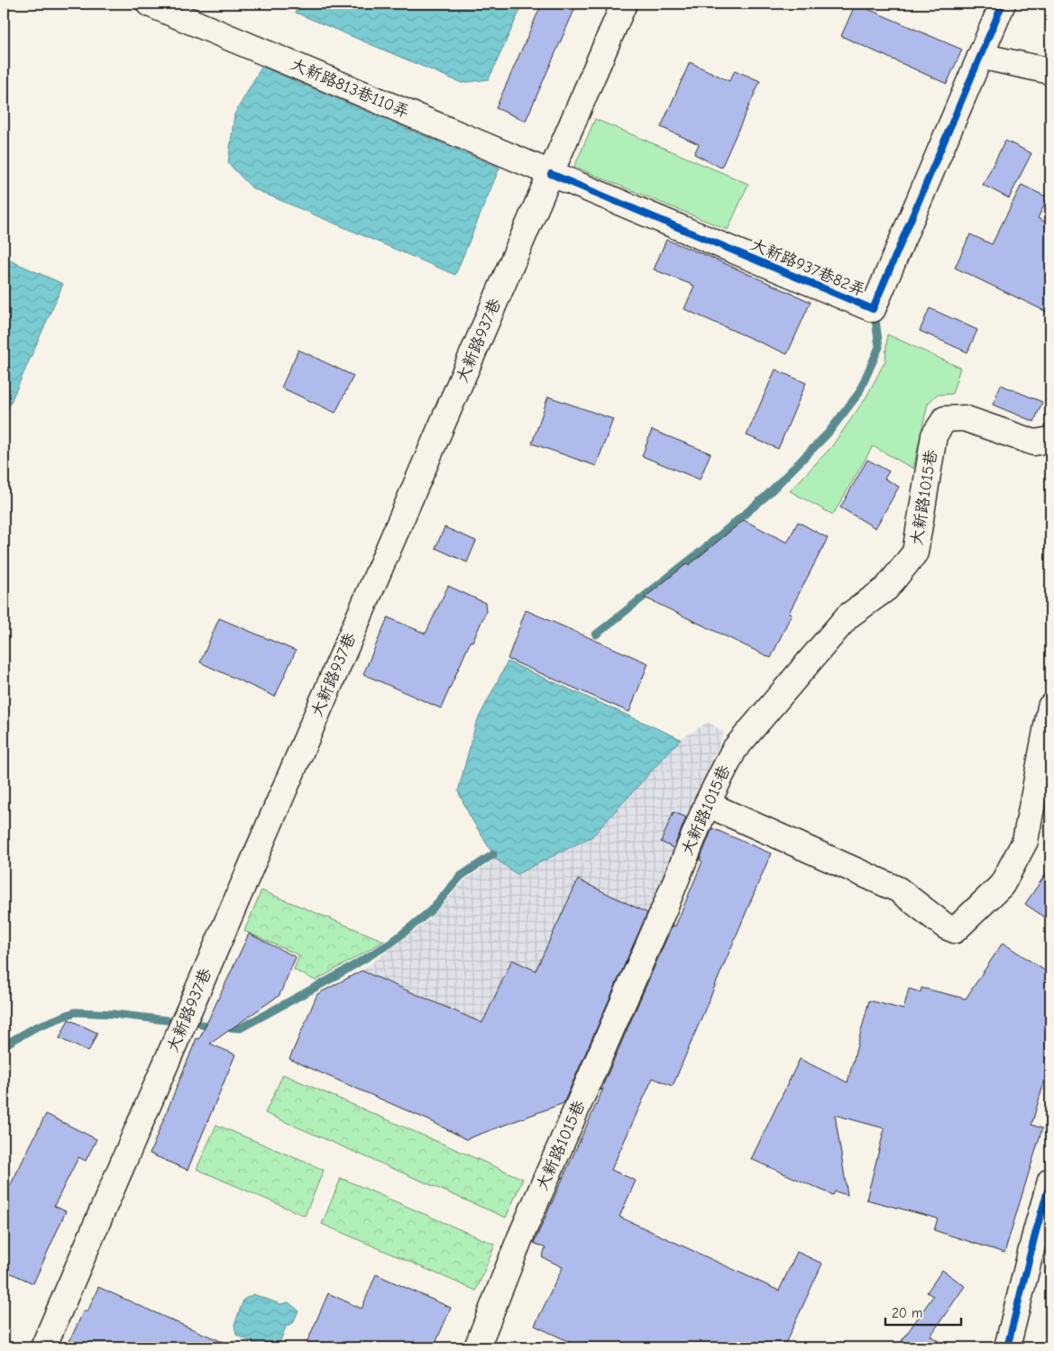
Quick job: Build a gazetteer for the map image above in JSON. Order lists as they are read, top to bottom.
{
  "streets": {
    "street": [
      "大新路813巷110弄",
      "大新路937巷82弄",
      "大新路937巷",
      "大新路1015巷"
    ]
  },
  "crossings": [
    ["大新路813巷110弄", "大新路937巷82弄"],
    ["大新路813巷110弄", "大新路937巷"],
    ["大新路937巷82弄", "大新路937巷"]
  ],
  "scale_bar": "20 m"
}
